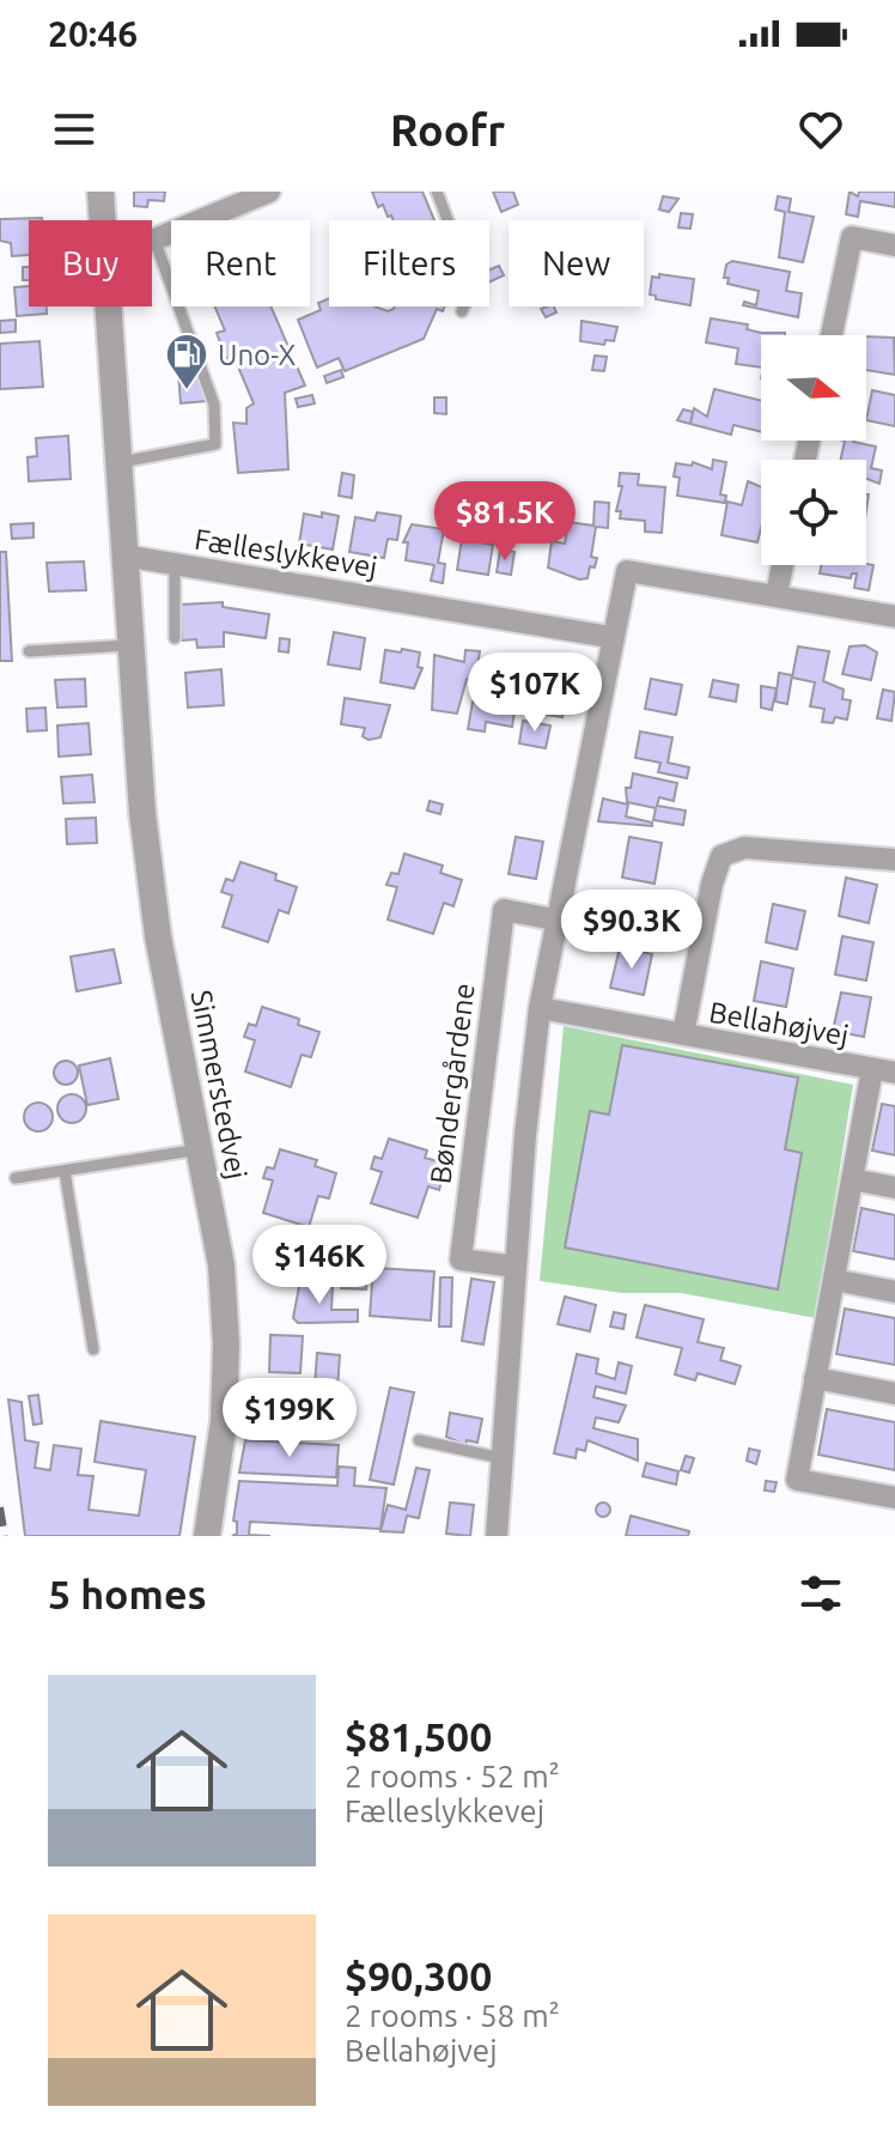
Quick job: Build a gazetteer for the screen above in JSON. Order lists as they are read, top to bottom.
{
  "streets": {
    "street": [
      "Fælleslykkevej",
      "Bellahøjvej",
      "Bøndergårdene",
      "Simmerstedvej"
    ]
  },
  "crossings": [
    ["Fælleslykkevej", "Simmerstedvej"]
  ],
  "places": {
    "fuel station": ["Uno-X"]
  },
  "north": "right",
  "page": {
    "status": "20:46",
    "header": "Roofr",
    "chip": [
      "Buy",
      "Rent",
      "Filters",
      "New"
    ],
    "price": [
      "$81.5K",
      "$107K",
      "$90.3K",
      "$146K",
      "$199K"
    ],
    "heading": "5 homes",
    "list": [
      {
        "name": "$81,500",
        "note": "2 rooms · 52 m² · Fælleslykkevej"
      },
      {
        "name": "$90,300",
        "note": "2 rooms · 58 m² · Bellahøjvej"
      }
    ]
  }
}
